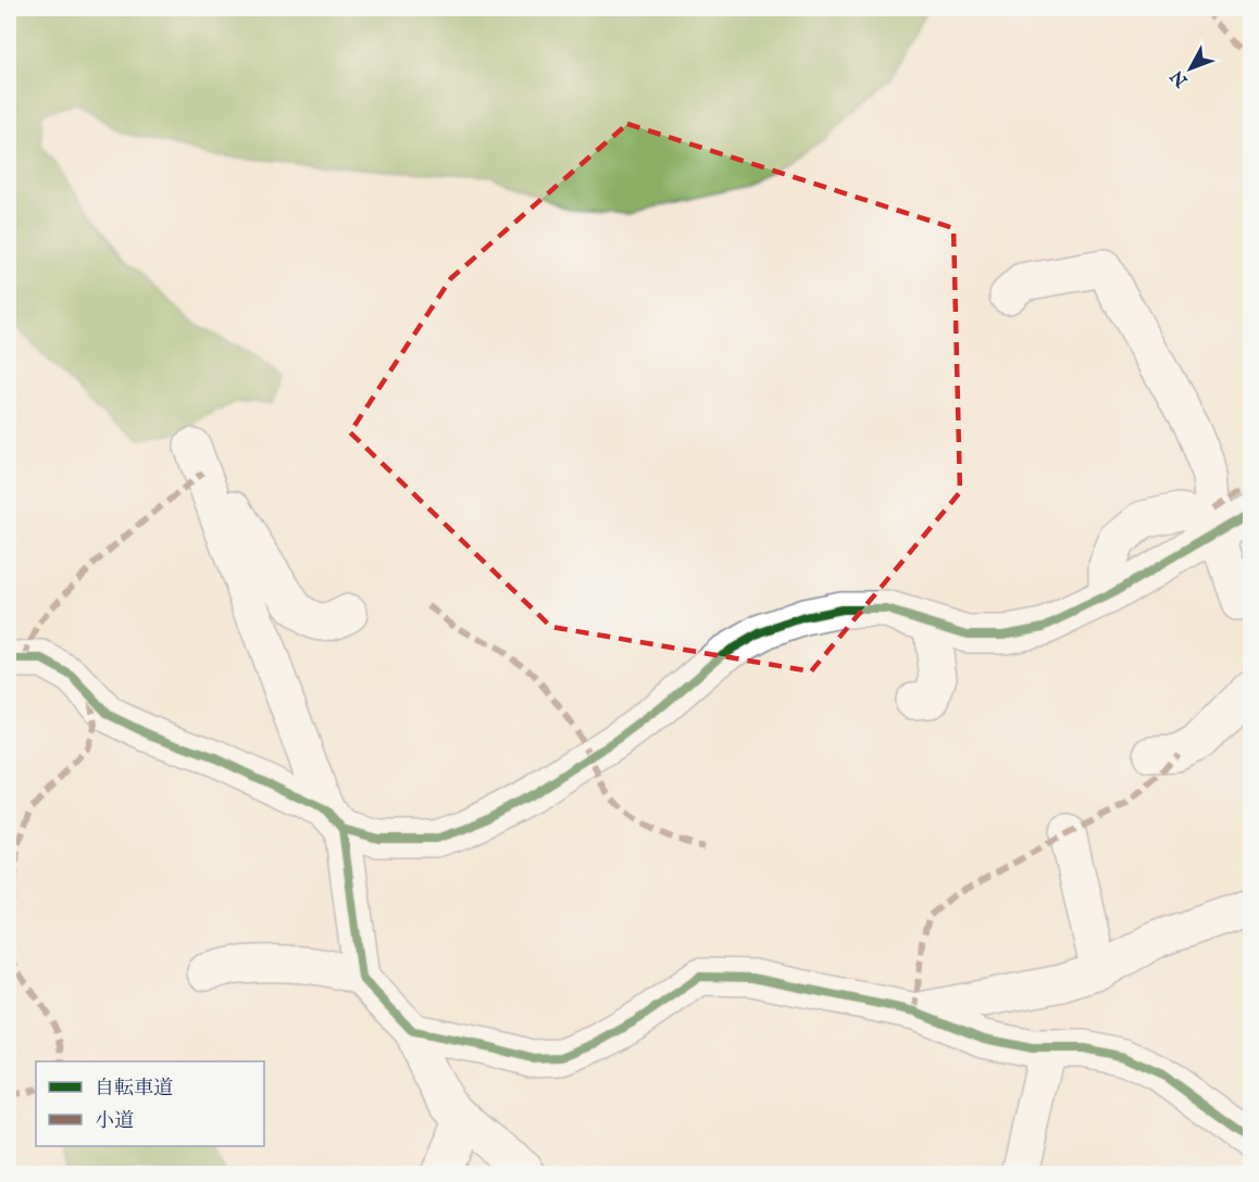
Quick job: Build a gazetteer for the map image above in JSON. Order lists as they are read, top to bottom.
{
  "legend": ["自転車道", "小道"],
  "north": "bottom left"
}
